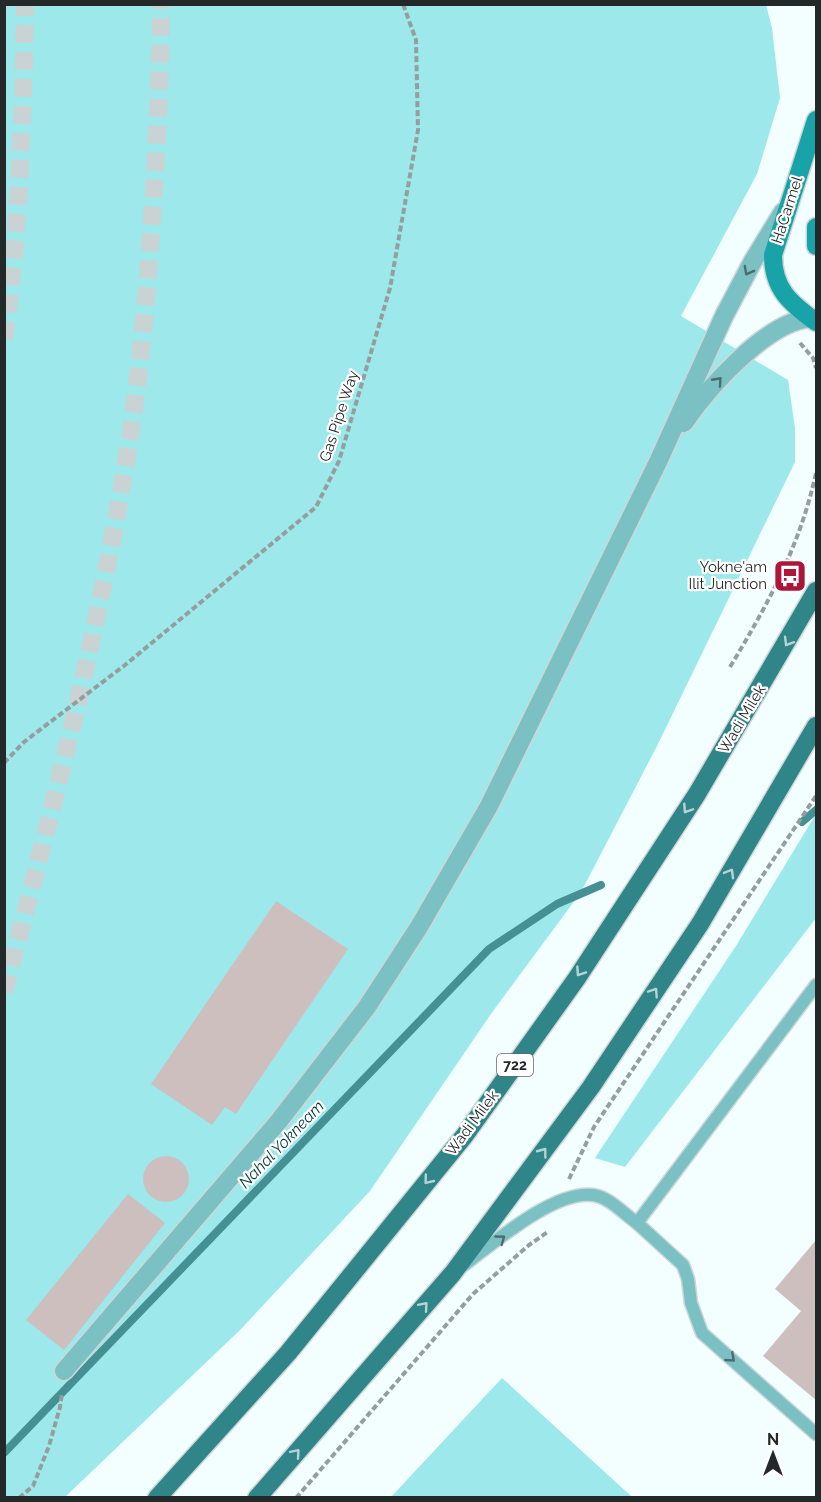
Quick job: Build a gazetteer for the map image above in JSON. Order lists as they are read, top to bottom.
{
  "streets": {
    "main road": ["Wadi Milek", "722"],
    "street": ["HaCarmel"],
    "path": ["Gas Pipe Way"]
  },
  "water": ["Nahal Yokneam"],
  "places": {
    "bus stop": ["Yokne'am Ilit Junction"]
  },
  "north": "top"
}
